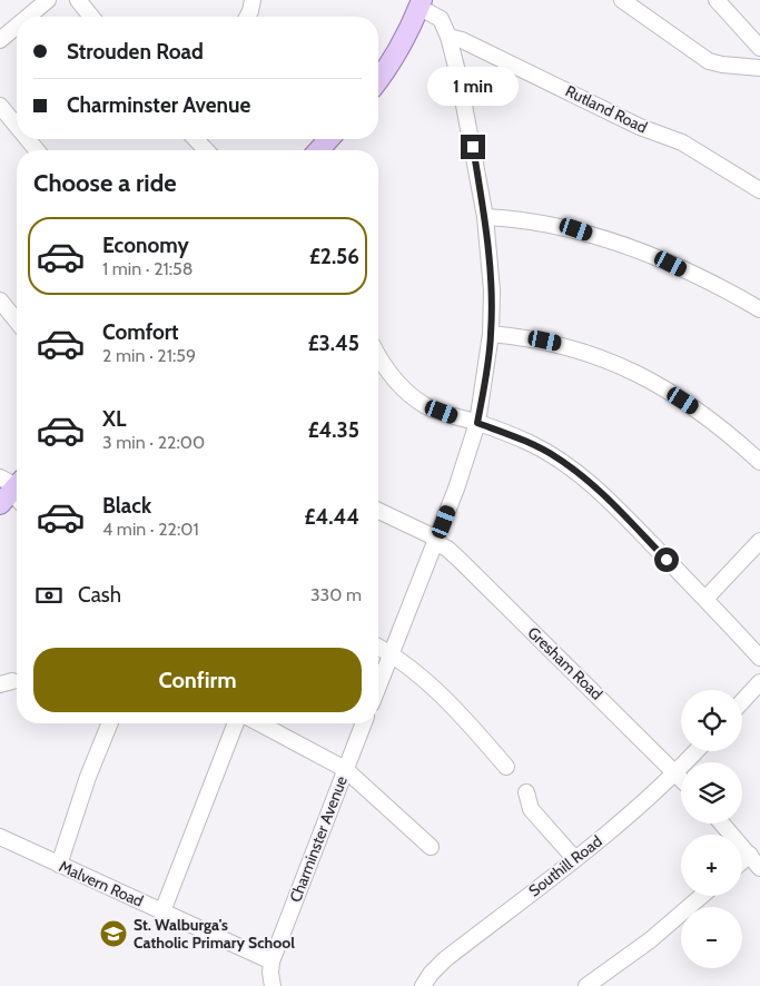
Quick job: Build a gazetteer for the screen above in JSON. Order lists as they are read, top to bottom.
{
  "streets": {
    "street": [
      "Rutland Road",
      "Gresham Road",
      "Charminster Avenue",
      "Southill Road",
      "Malvern Road"
    ]
  },
  "crossings": [
    ["Gresham Road", "Southill Road"],
    ["Charminster Avenue", "Malvern Road"]
  ],
  "places": {
    "school or university": ["St. Walburga's Catholic Primary School"]
  },
  "page": {
    "banner": ["Strouden Road", "Charminster Avenue"],
    "bubble": "1 min",
    "heading": "Choose a ride",
    "list": [
      {
        "name": "Economy",
        "note": "1 min · 21:58",
        "value": "£2.56"
      },
      {
        "name": "Comfort",
        "note": "2 min · 21:59",
        "value": "£3.45"
      },
      {
        "name": "XL",
        "note": "3 min · 22:00",
        "value": "£4.35"
      },
      {
        "name": "Black",
        "note": "4 min · 22:01",
        "value": "£4.44"
      }
    ],
    "pay": ["Cash", "330 m"],
    "buttons": "Confirm",
    "map_buttons": ["+", "−"]
  }
}
